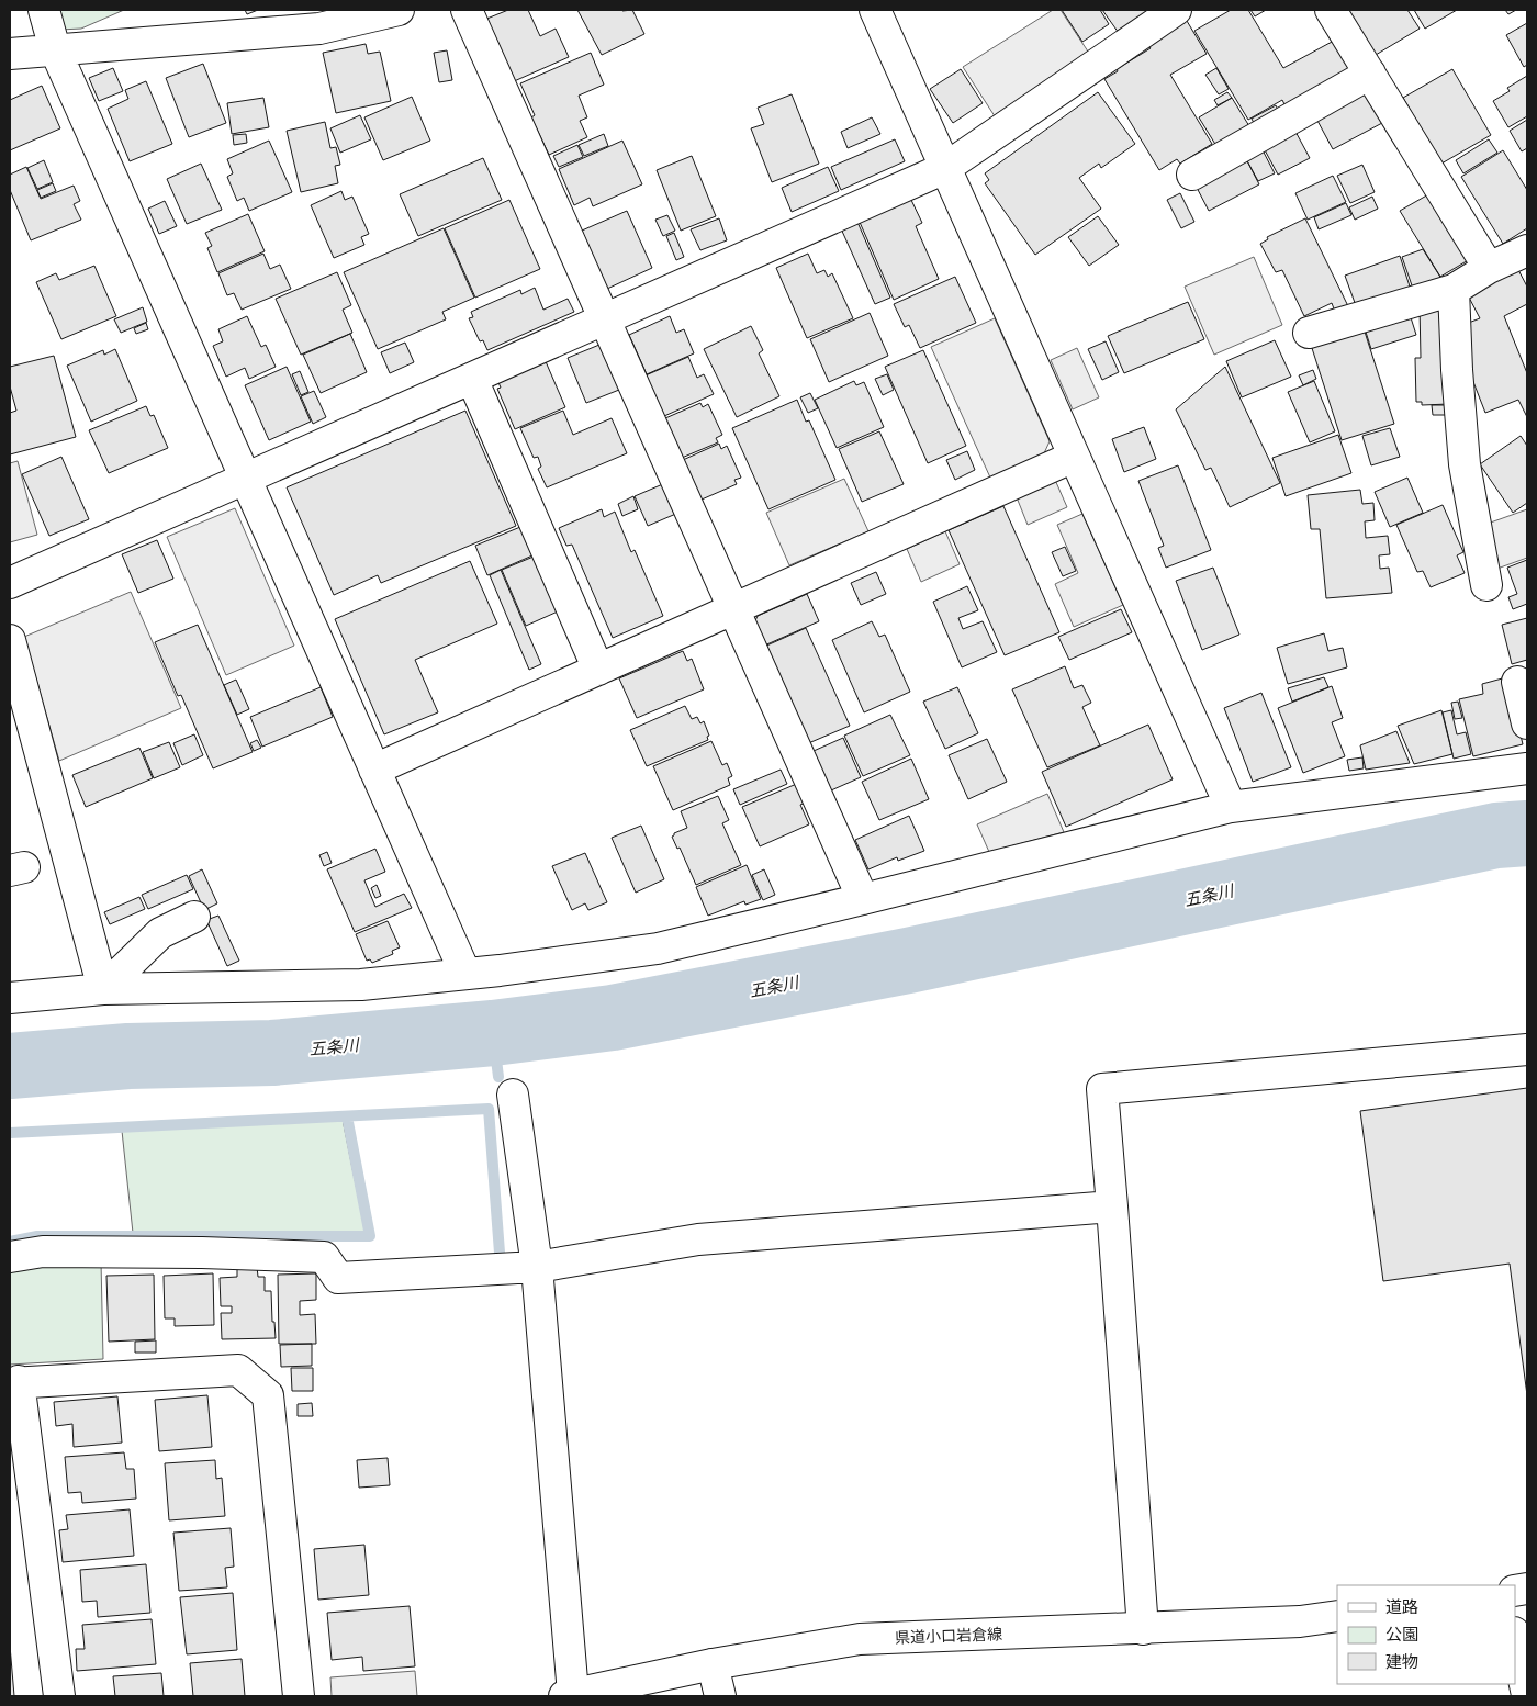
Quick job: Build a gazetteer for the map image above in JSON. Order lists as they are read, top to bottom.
{
  "streets": {
    "street": ["県道小口岩倉線"]
  },
  "water": ["五条川"],
  "legend": ["道路", "公園", "建物"]
}
